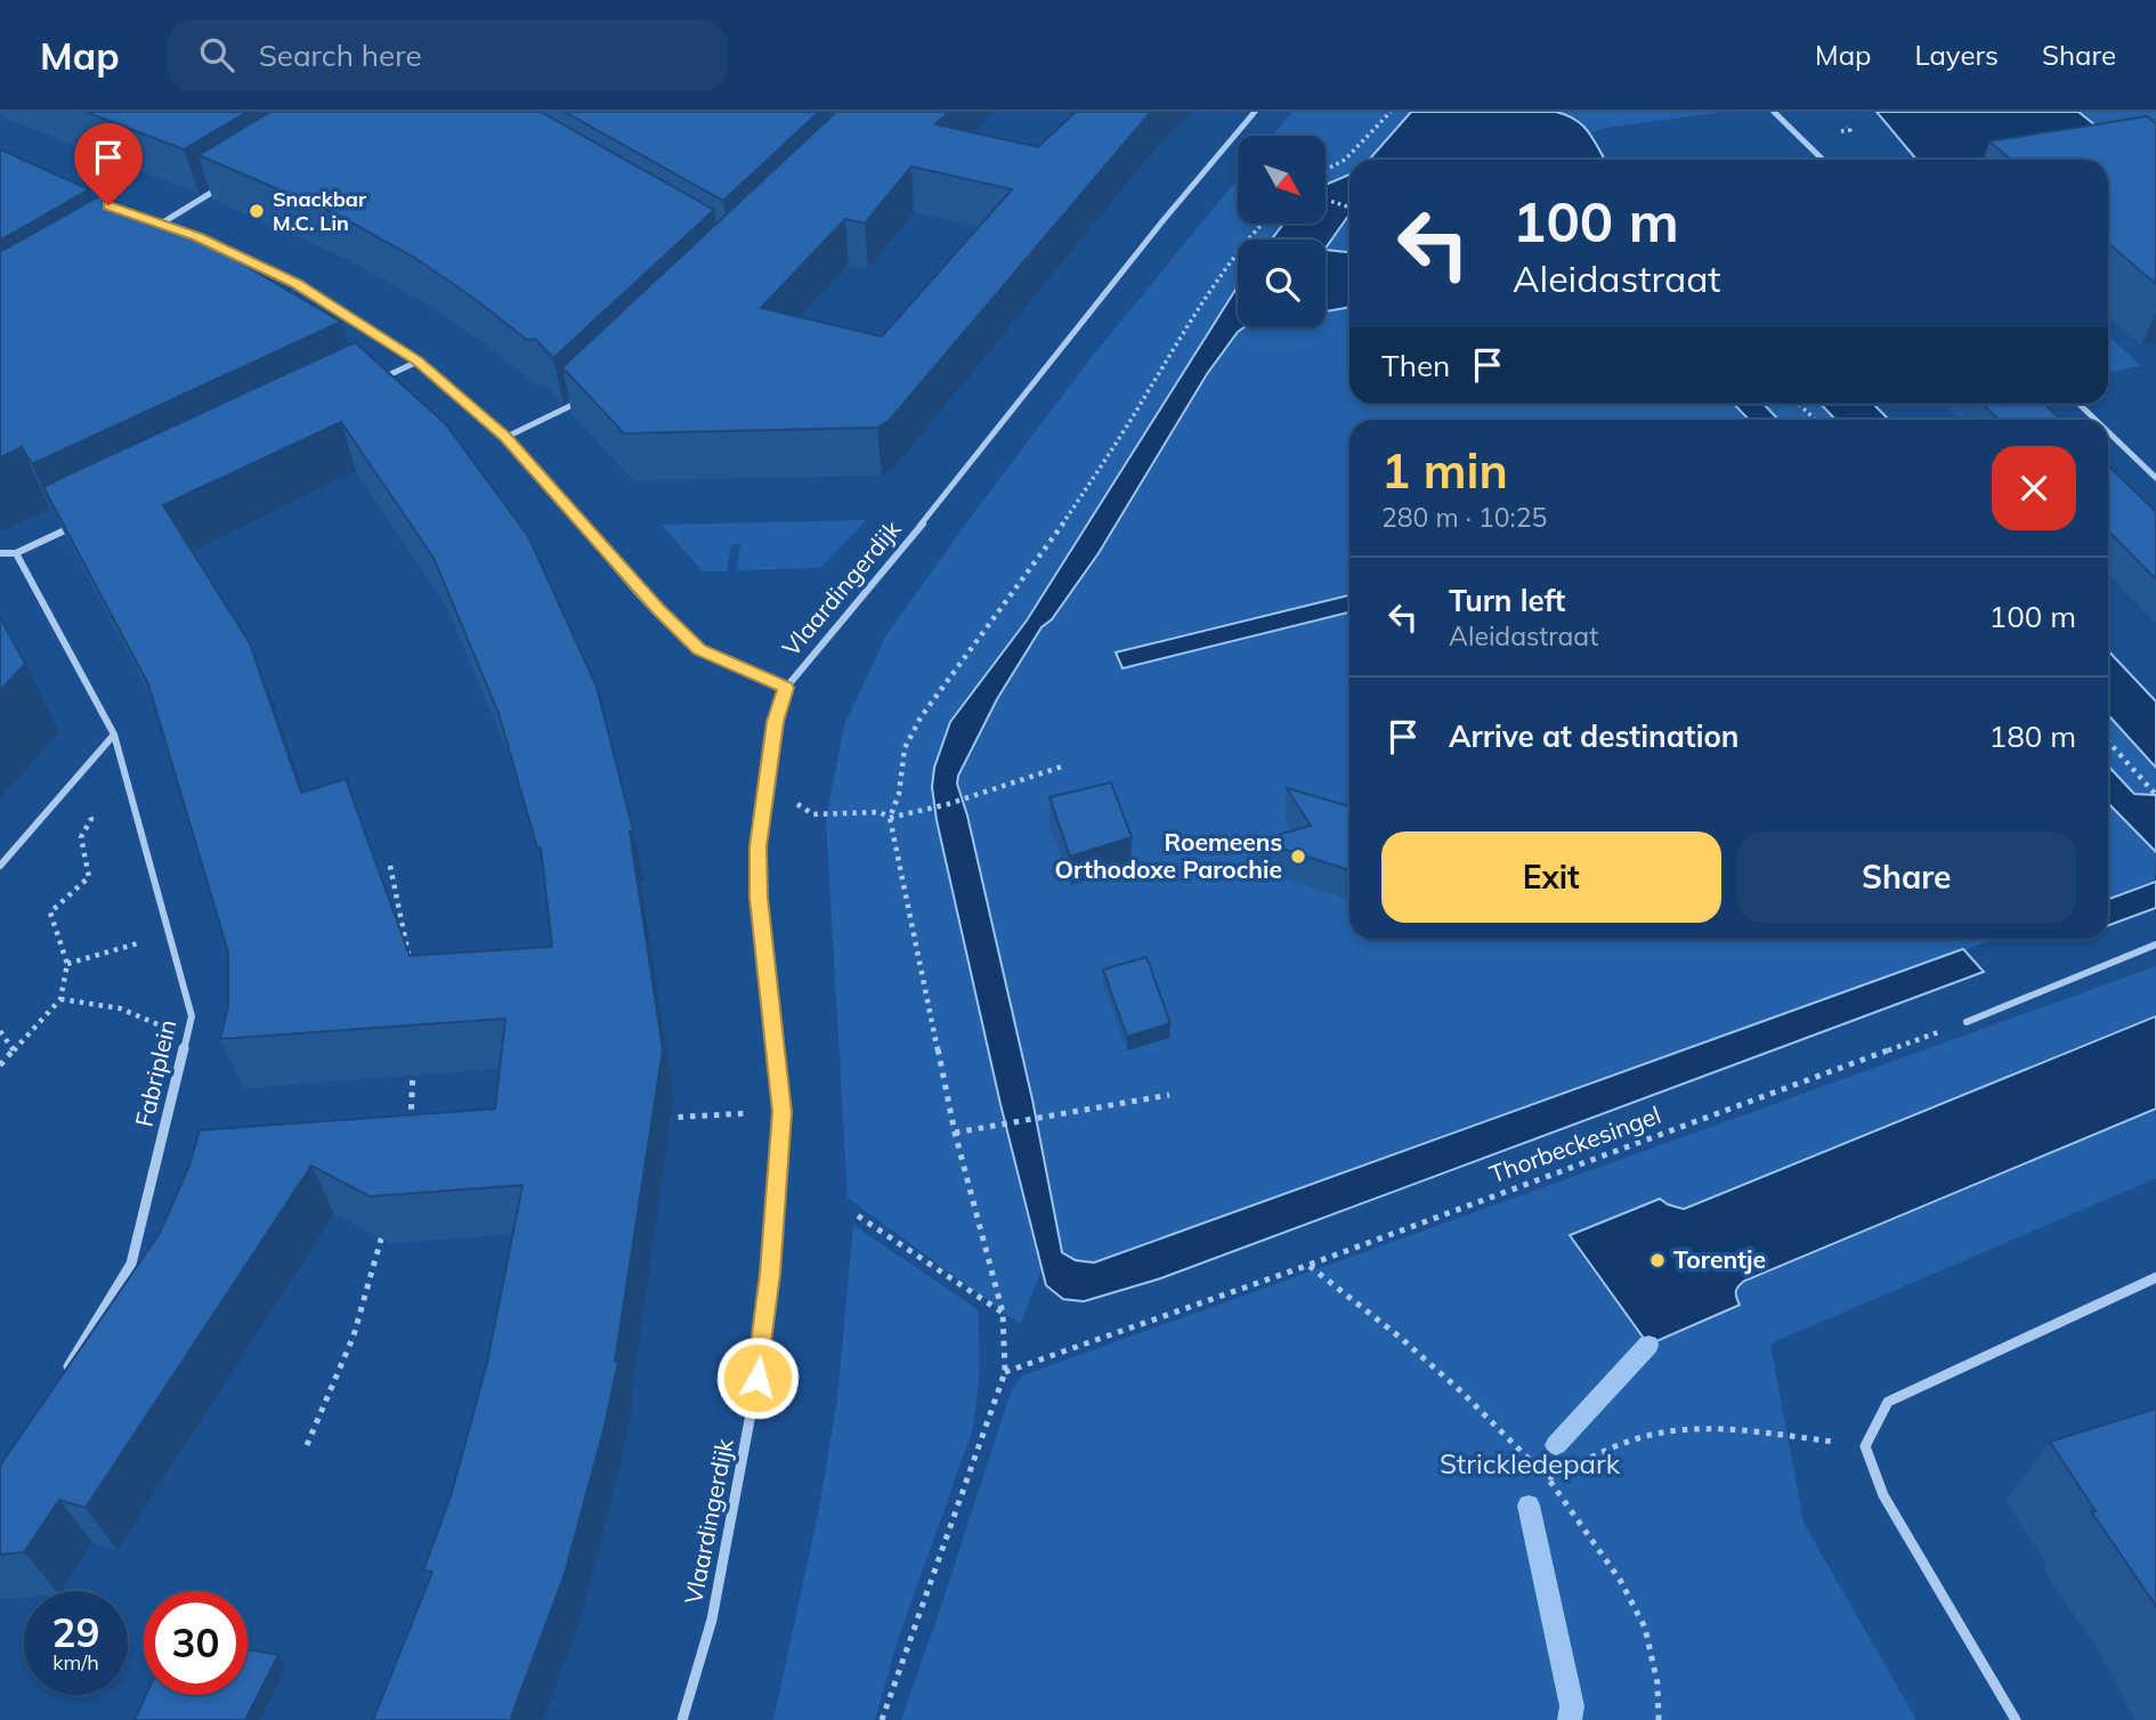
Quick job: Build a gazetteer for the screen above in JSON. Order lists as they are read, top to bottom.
{
  "streets": {
    "street": ["Vlaardingerdijk", "Fabriplein"],
    "path": ["Thorbeckesingel"]
  },
  "parks": ["Strickledepark"],
  "places": ["Snackbar M.C. Lin", "Roemeens Orthodoxe Parochie", "Torentje"],
  "north": "bottom right",
  "page": {
    "header": "Map",
    "search": "Search here",
    "nav": ["Map", "Layers", "Share"],
    "turn": ["100 m", "Aleidastraat"],
    "then": "Then",
    "heading": ["1 min", "280 m · 10:25"],
    "list": [
      {
        "name": "Turn left",
        "note": "Aleidastraat",
        "value": "100 m"
      },
      {
        "name": "Arrive at destination",
        "value": "180 m"
      }
    ],
    "buttons": ["Exit", "Share"],
    "speed": "29 km/h",
    "limit": "30"
  }
}
